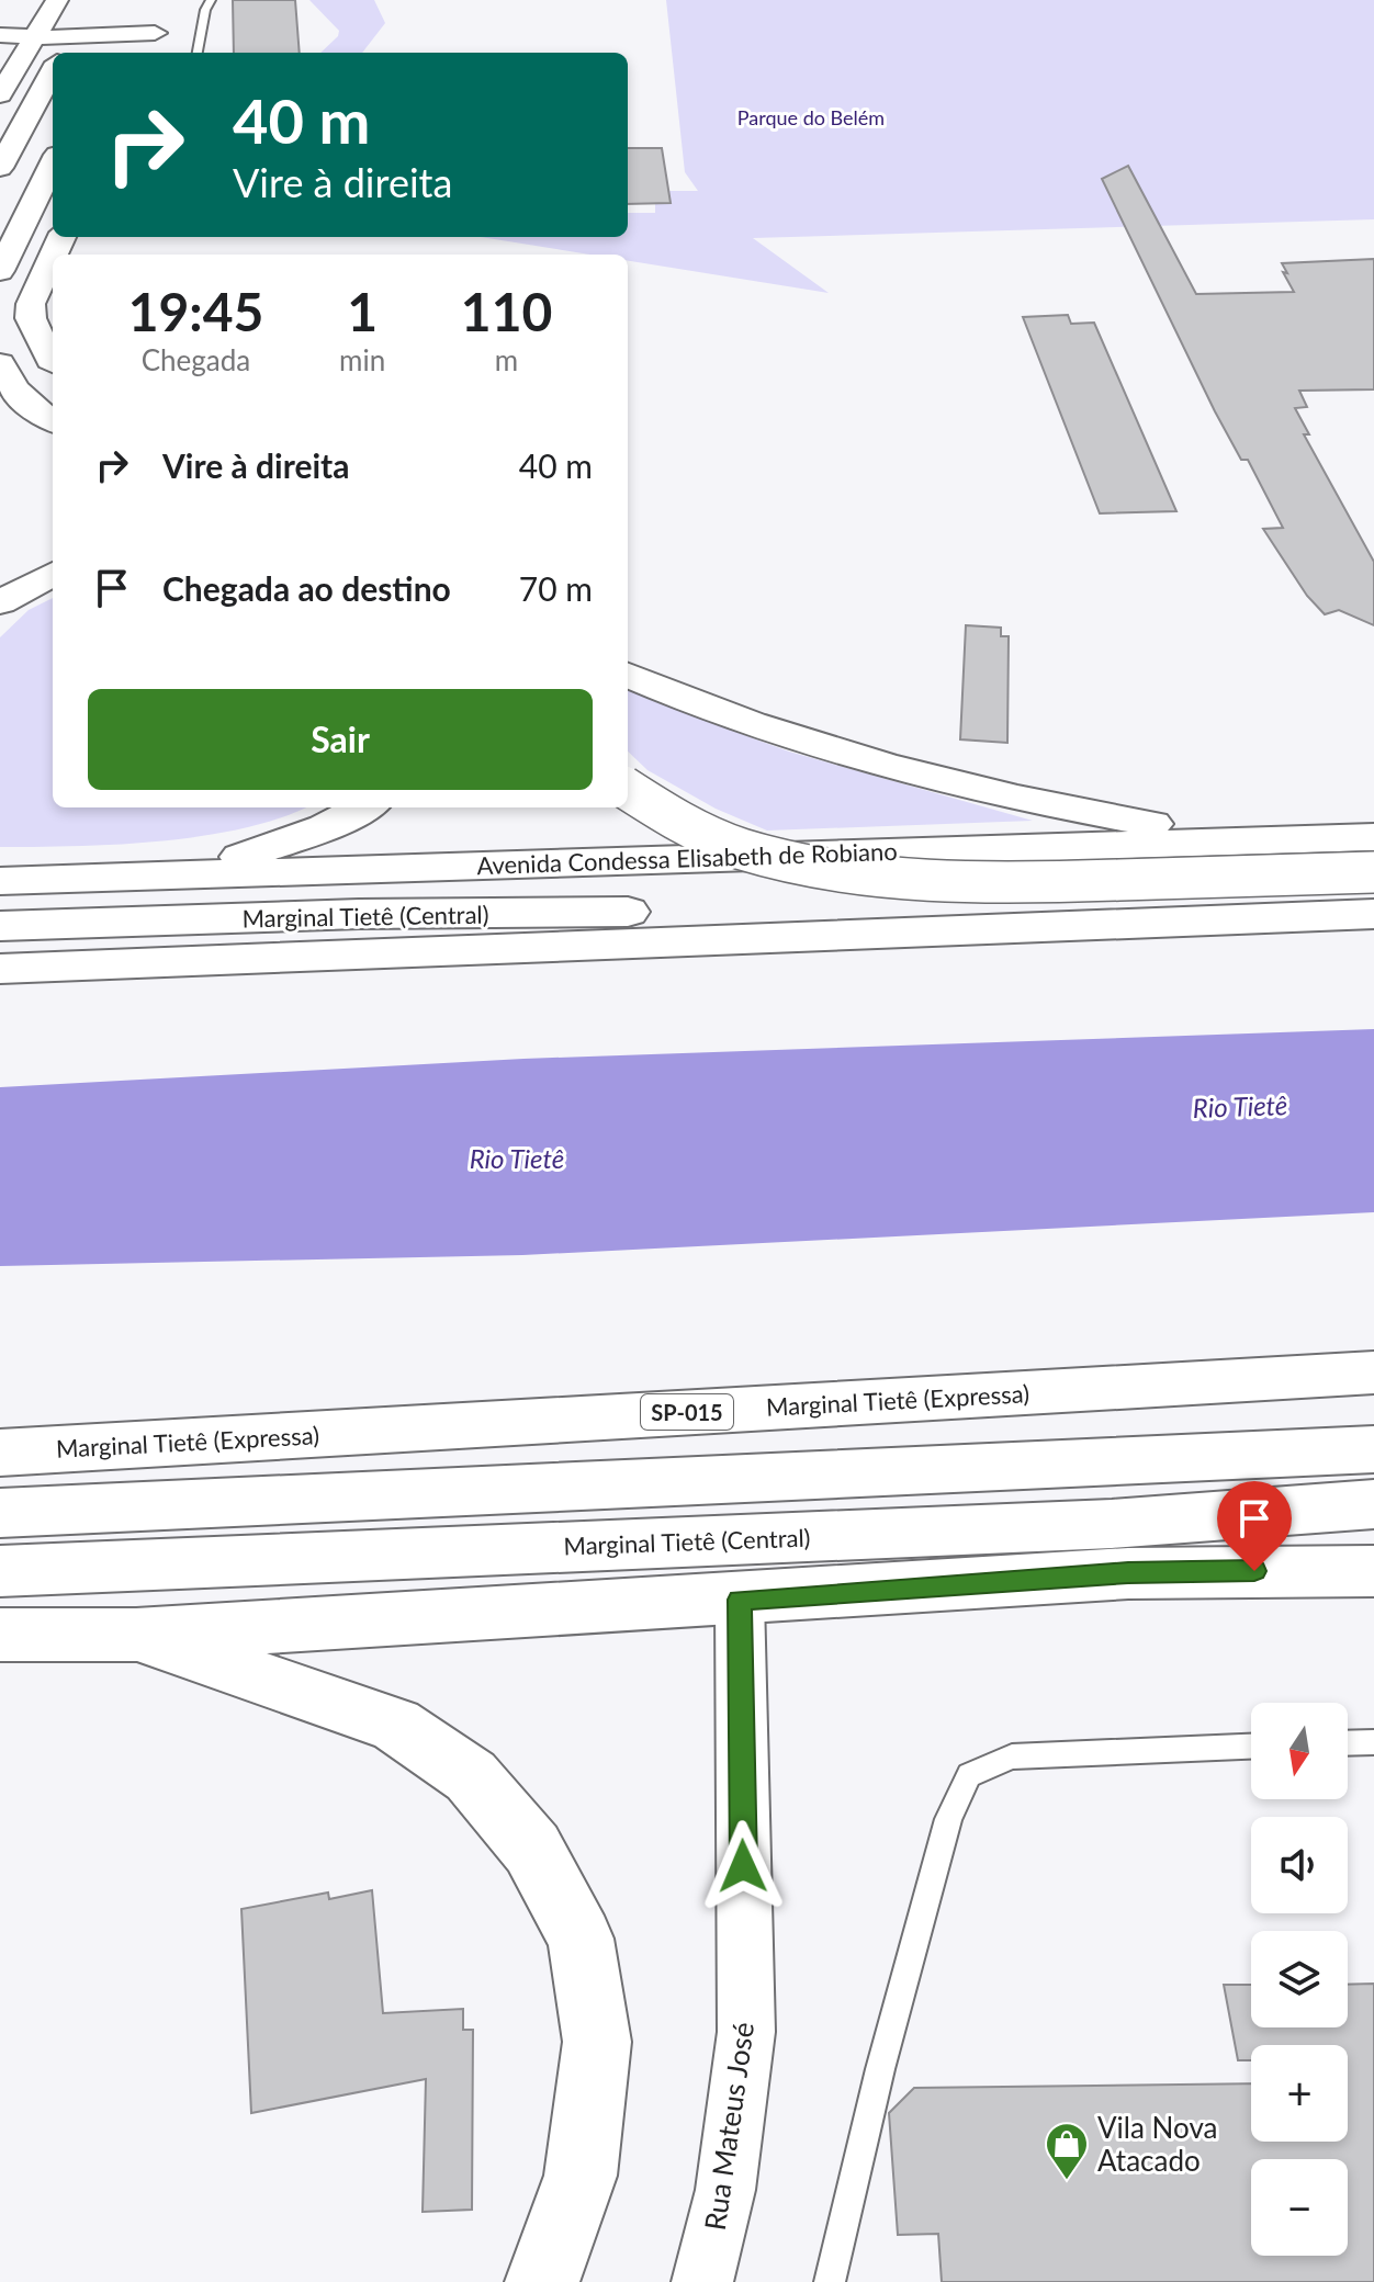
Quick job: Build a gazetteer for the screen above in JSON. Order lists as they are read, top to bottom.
{
  "streets": {
    "highway": [
      "Avenida Condessa Elisabeth de Robiano",
      "Marginal Tietê (Central)",
      "Marginal Tietê (Expressa)",
      "SP-015"
    ],
    "street": ["Rua Mateus José"]
  },
  "water": ["Rio Tietê"],
  "parks": ["Parque do Belém"],
  "places": {
    "shop": ["Vila Nova Atacado"]
  },
  "north": "bottom",
  "page": {
    "turn": ["40 m", "Vire à direita"],
    "eta": [
      "19:45",
      "Chegada",
      "1",
      "min",
      "110",
      "m"
    ],
    "list": [
      {
        "name": "Vire à direita",
        "value": "40 m"
      },
      {
        "name": "Chegada ao destino",
        "value": "70 m"
      }
    ],
    "buttons": "Sair",
    "map_buttons": ["+", "−"]
  }
}
